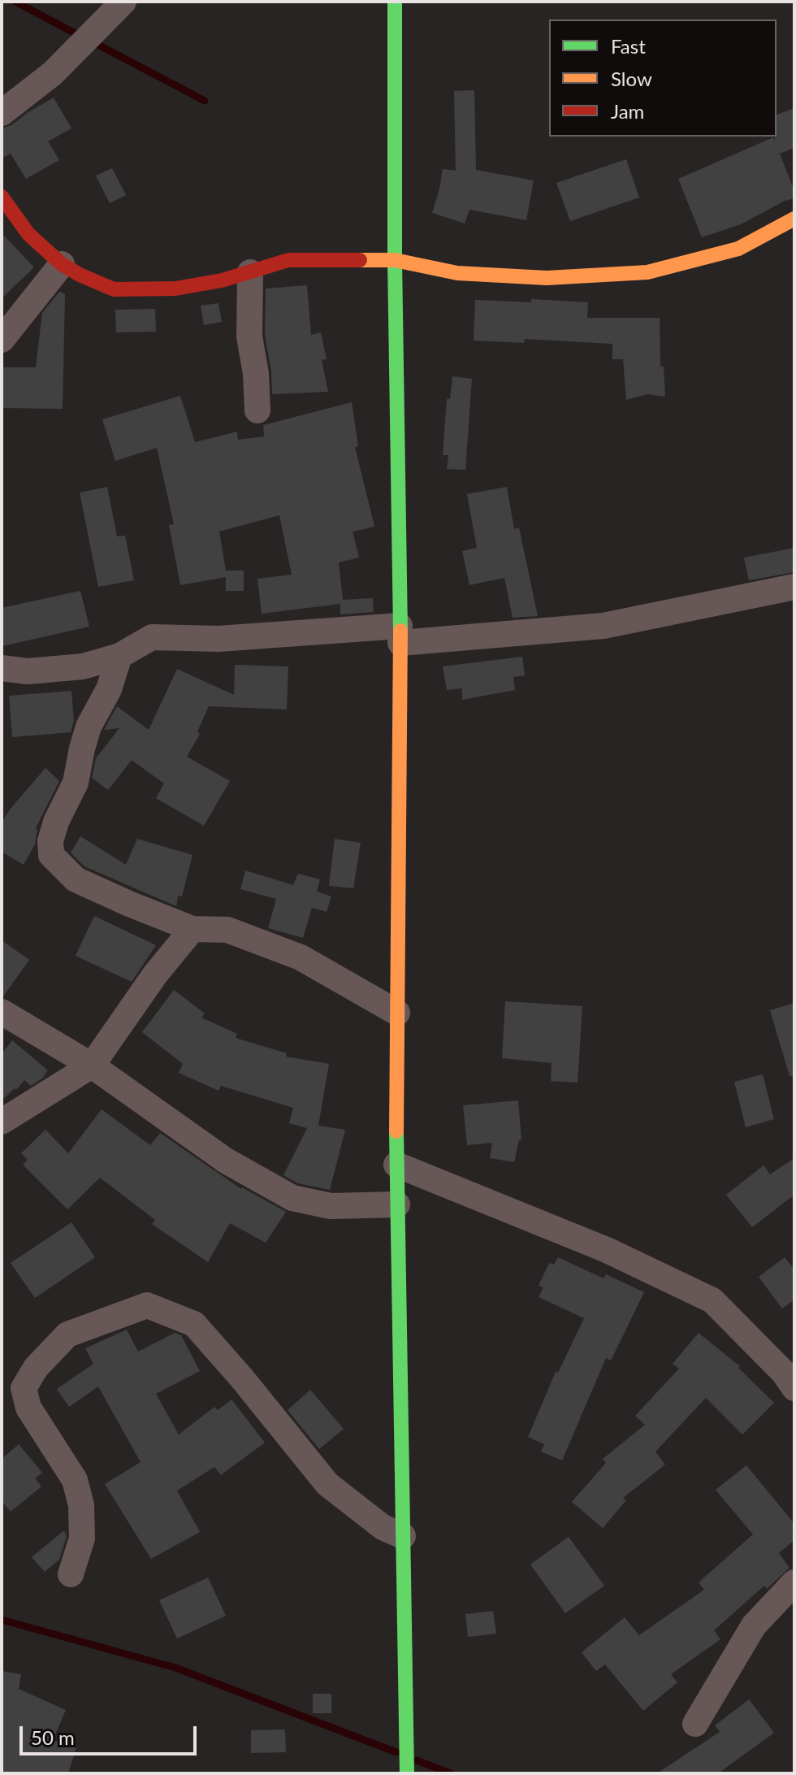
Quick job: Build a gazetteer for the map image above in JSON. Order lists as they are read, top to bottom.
{
  "legend": ["Fast", "Slow", "Jam"],
  "scale_bar": "50 m"
}
